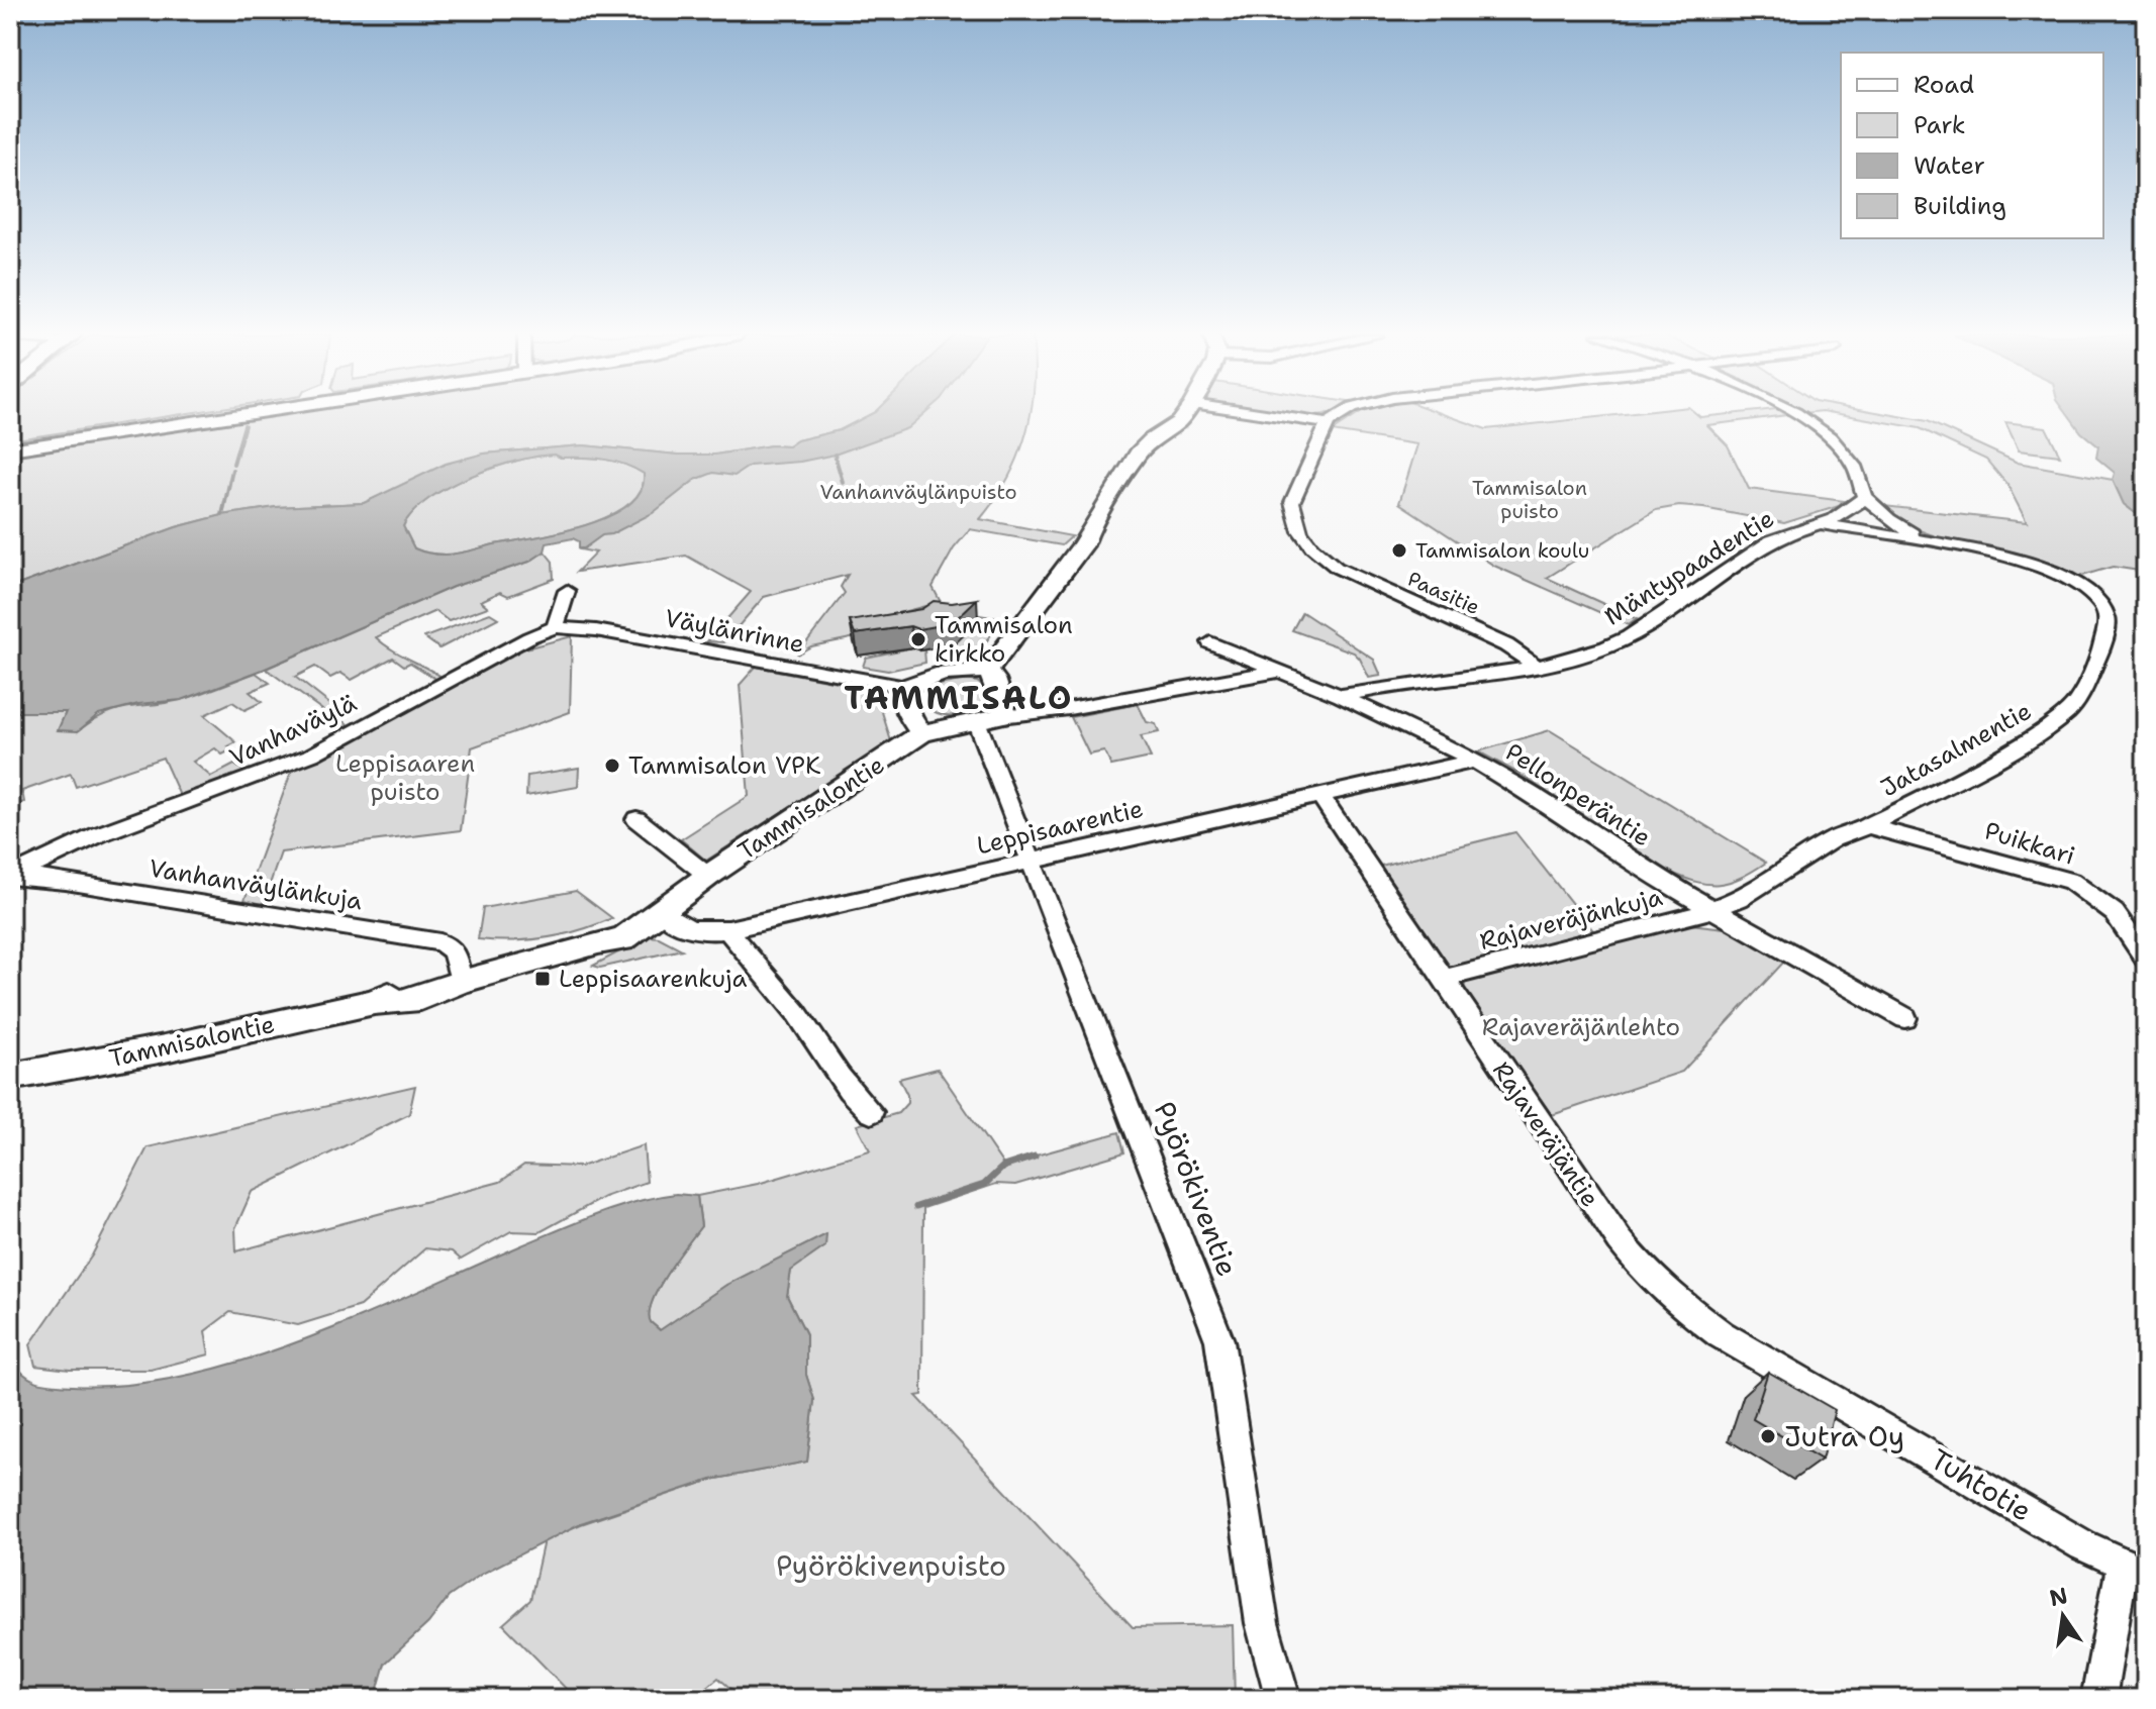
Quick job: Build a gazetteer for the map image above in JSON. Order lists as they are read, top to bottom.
{
  "streets": {
    "street": [
      "Mäntypaadentie",
      "Paasitie",
      "Väylänrinne",
      "Vanhaväylä",
      "Jatasalmentie",
      "Pellonperäntie",
      "Tammisalontie",
      "Leppisaarentie",
      "Puikkari",
      "Vanhanväylänkuja",
      "Rajaveräjänkuja",
      "Rajaveräjäntie",
      "Pyörökiventie",
      "Tuhtotie"
    ]
  },
  "crossings": [
    ["Mäntypaadentie", "Paasitie"],
    ["Mäntypaadentie", "Jatasalmentie"],
    ["Mäntypaadentie", "Pellonperäntie"],
    ["Väylänrinne", "Vanhaväylä"],
    ["Vanhaväylä", "Vanhanväylänkuja"],
    ["Jatasalmentie", "Pellonperäntie"],
    ["Jatasalmentie", "Puikkari"],
    ["Jatasalmentie", "Rajaveräjänkuja"],
    ["Pellonperäntie", "Leppisaarentie"],
    ["Pellonperäntie", "Rajaveräjänkuja"],
    ["Tammisalontie", "Leppisaarentie"],
    ["Tammisalontie", "Vanhanväylänkuja"],
    ["Leppisaarentie", "Rajaveräjäntie"],
    ["Leppisaarentie", "Pyörökiventie"],
    ["Rajaveräjänkuja", "Rajaveräjäntie"],
    ["Rajaveräjäntie", "Tuhtotie"]
  ],
  "districts": ["TAMMISALO"],
  "parks": [
    "Tammisalon puisto",
    "Vanhanväylänpuisto",
    "Leppisaaren puisto",
    "Rajaveräjänlehto",
    "Pyörökivenpuisto"
  ],
  "places": {
    "other": [
      "Tammisalon koulu",
      "Tammisalon kirkko",
      "Tammisalon VPK",
      "Jutra Oy"
    ],
    "transit": ["Leppisaarenkuja"]
  },
  "legend": [
    "Road",
    "Park",
    "Water",
    "Building"
  ],
  "north": "top"
}
